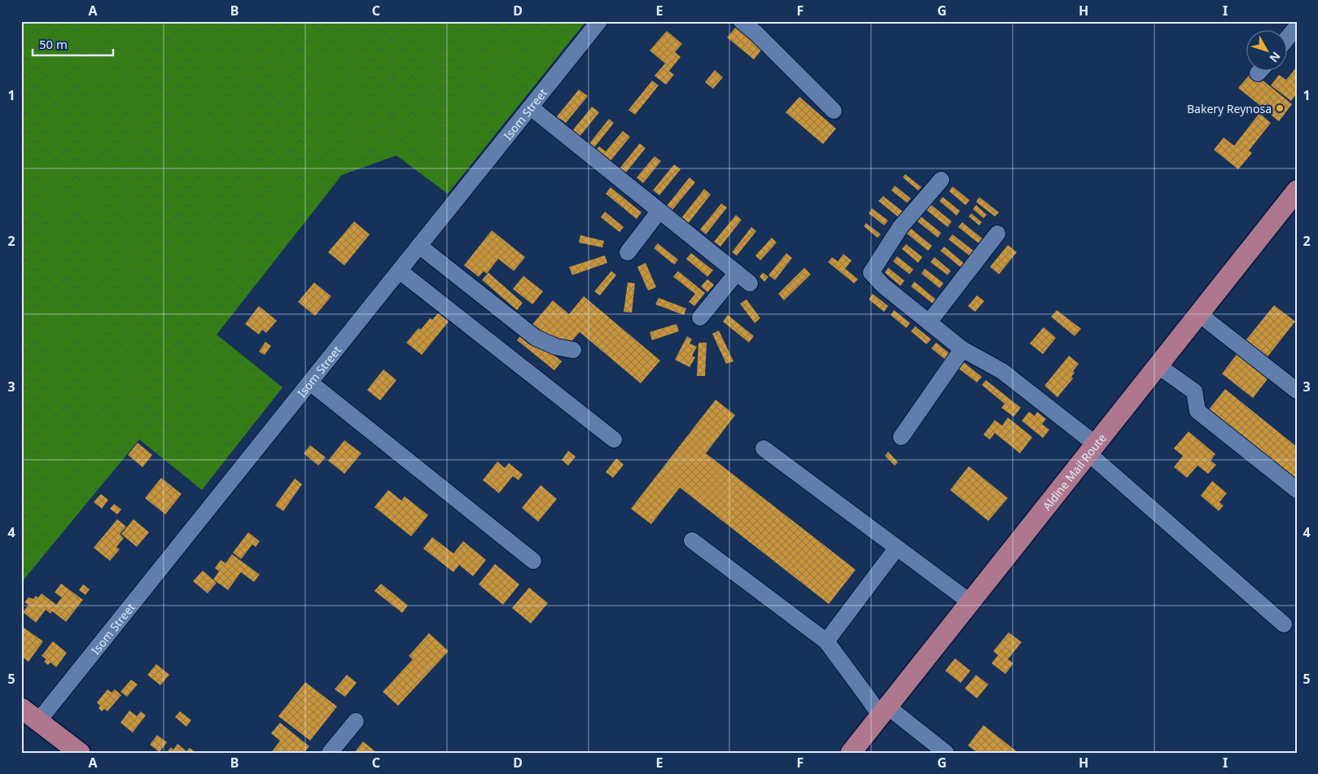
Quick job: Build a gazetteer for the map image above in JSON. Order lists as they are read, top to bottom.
{
  "streets": {
    "main road": ["Aldine Mail Route"],
    "street": ["Isom Street"]
  },
  "places": ["Bakery Reynosa"],
  "scale_bar": "50 m",
  "north": "bottom right",
  "grid": {
    "columns": [
      "A",
      "B",
      "C",
      "D",
      "E",
      "F",
      "G",
      "H",
      "I"
    ],
    "rows": [
      "1",
      "2",
      "3",
      "4",
      "5"
    ]
  }
}
